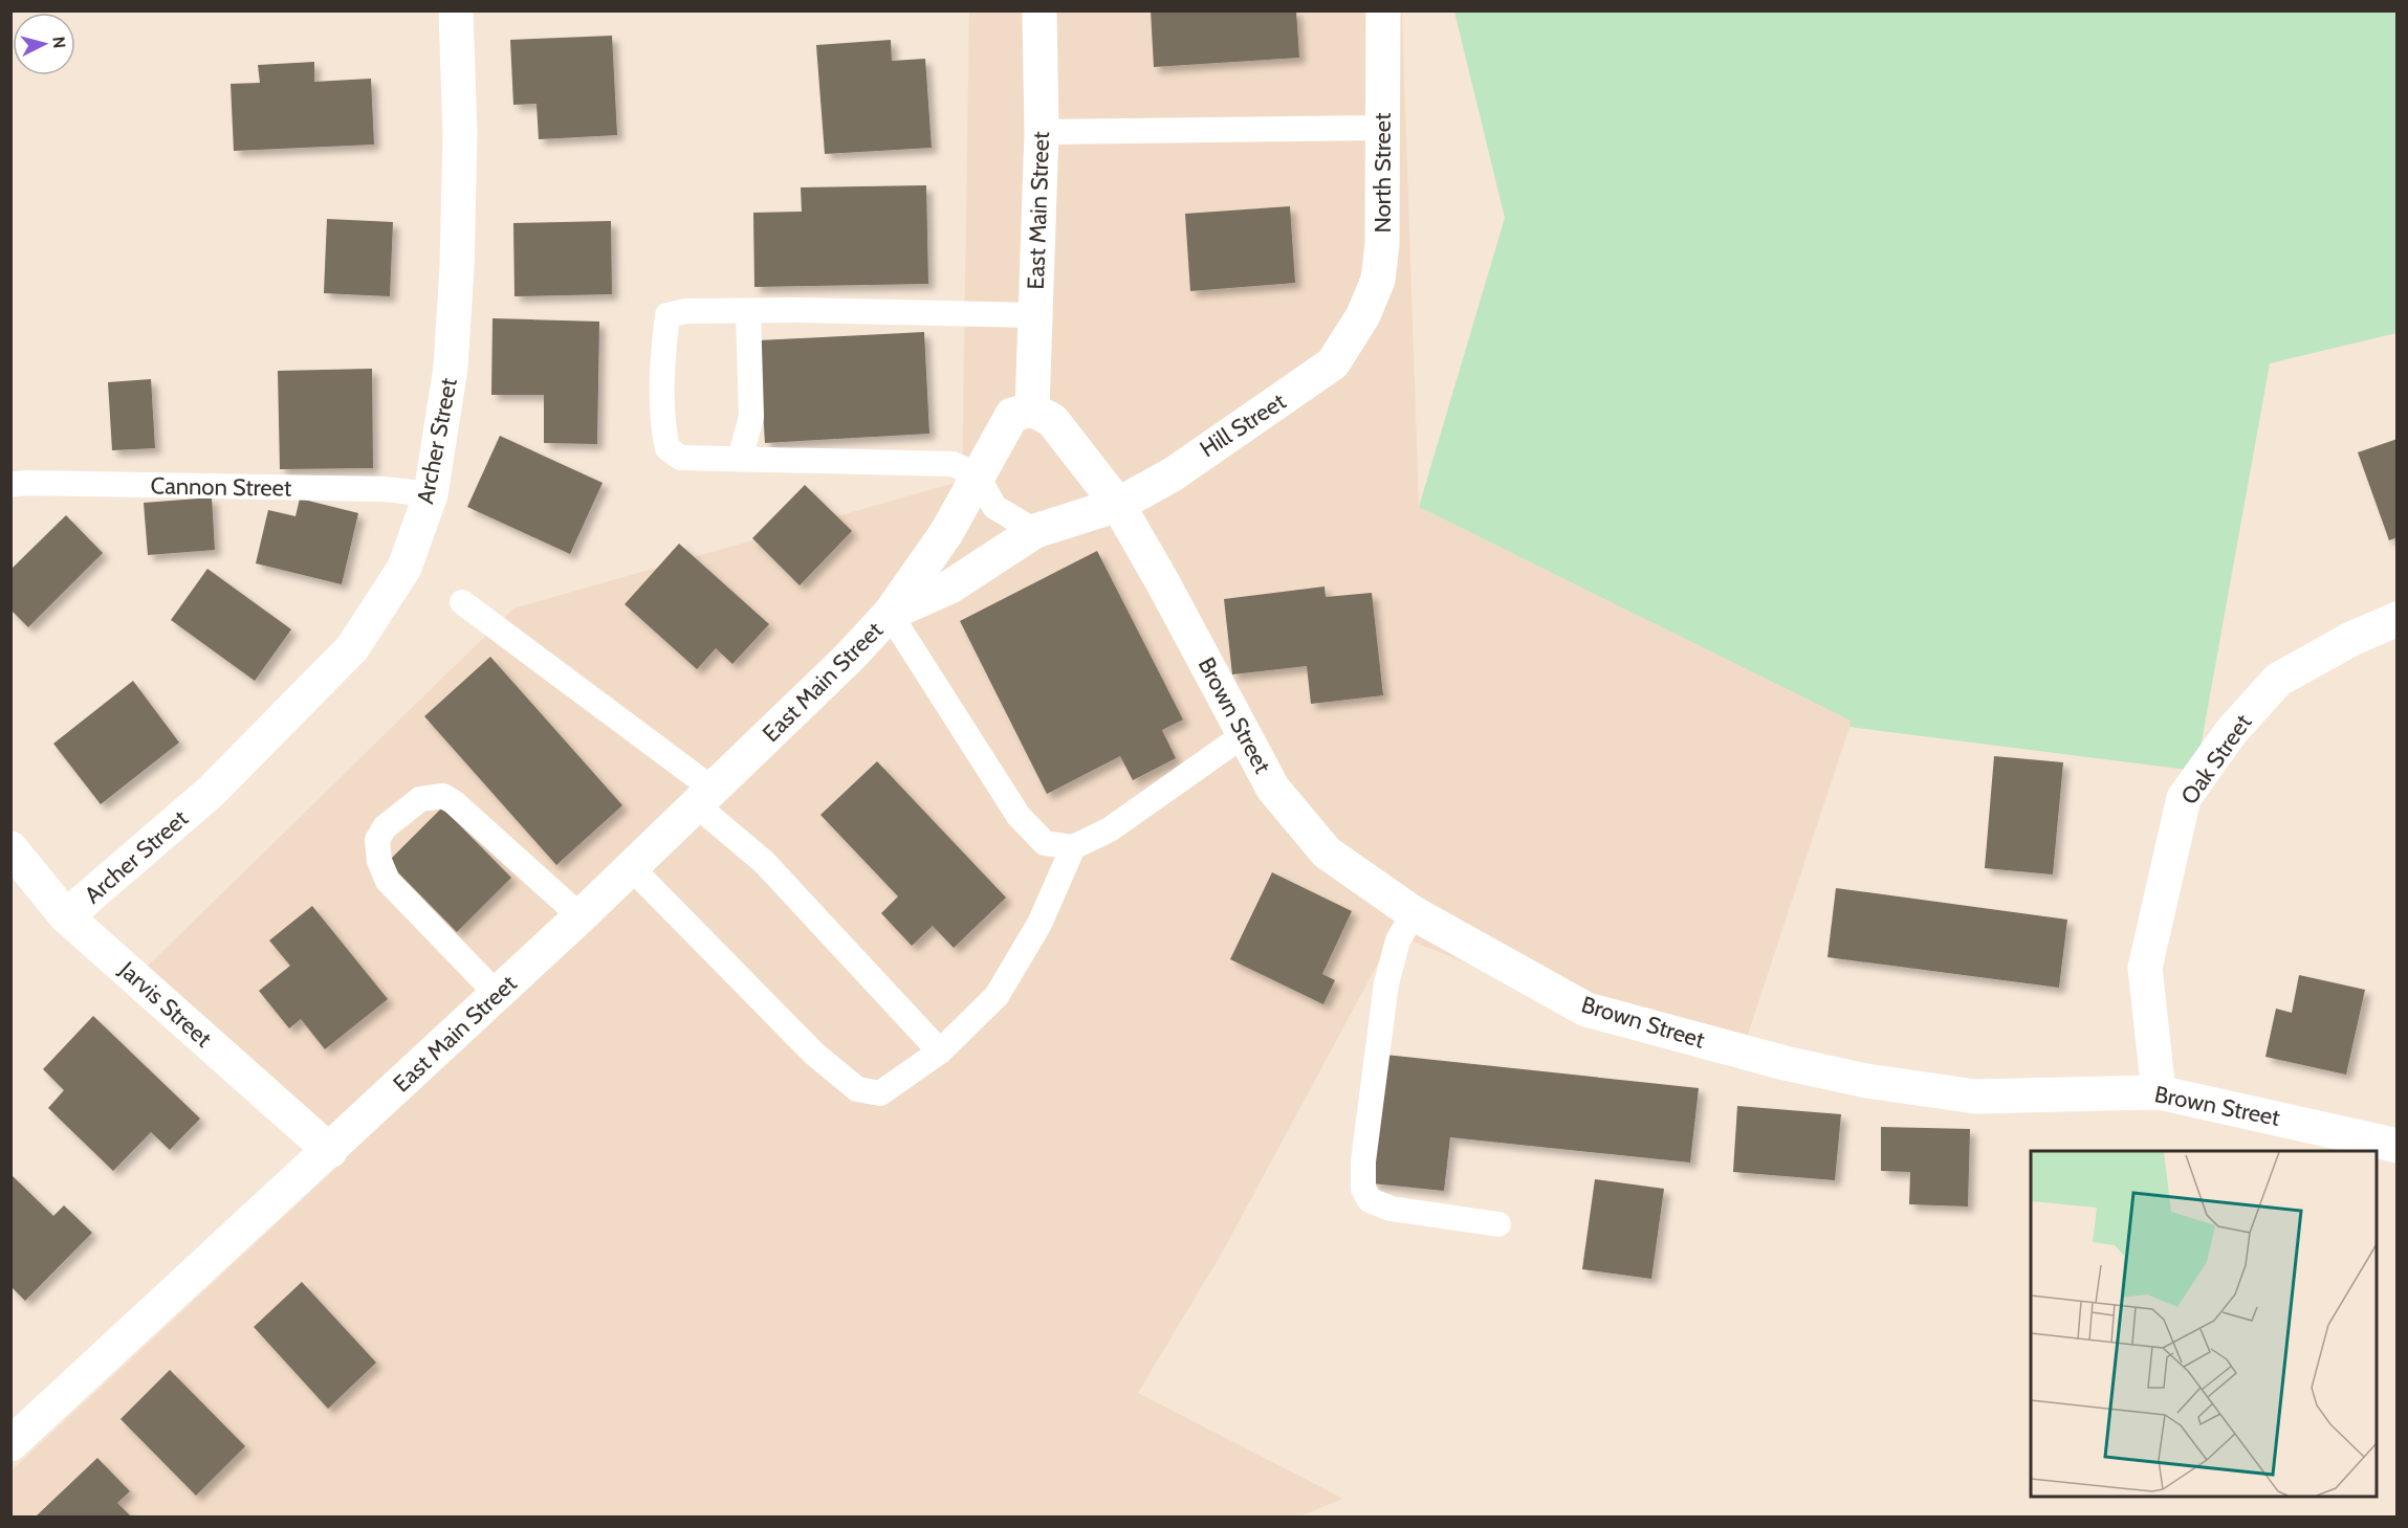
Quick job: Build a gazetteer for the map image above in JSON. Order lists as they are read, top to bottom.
{
  "streets": {
    "street": [
      "North Street",
      "East Main Street",
      "Hill Street",
      "Archer Street",
      "Brown Street",
      "Oak Street",
      "Jarvis Street"
    ],
    "lane": ["Cannon Street"]
  },
  "crossings": [
    ["North Street", "Hill Street"],
    ["East Main Street", "Hill Street"],
    ["East Main Street", "Brown Street"],
    ["East Main Street", "Jarvis Street"],
    ["Hill Street", "Brown Street"],
    ["Archer Street", "Cannon Street"],
    ["Archer Street", "Jarvis Street"],
    ["Brown Street", "Oak Street"]
  ],
  "north": "right"
}
